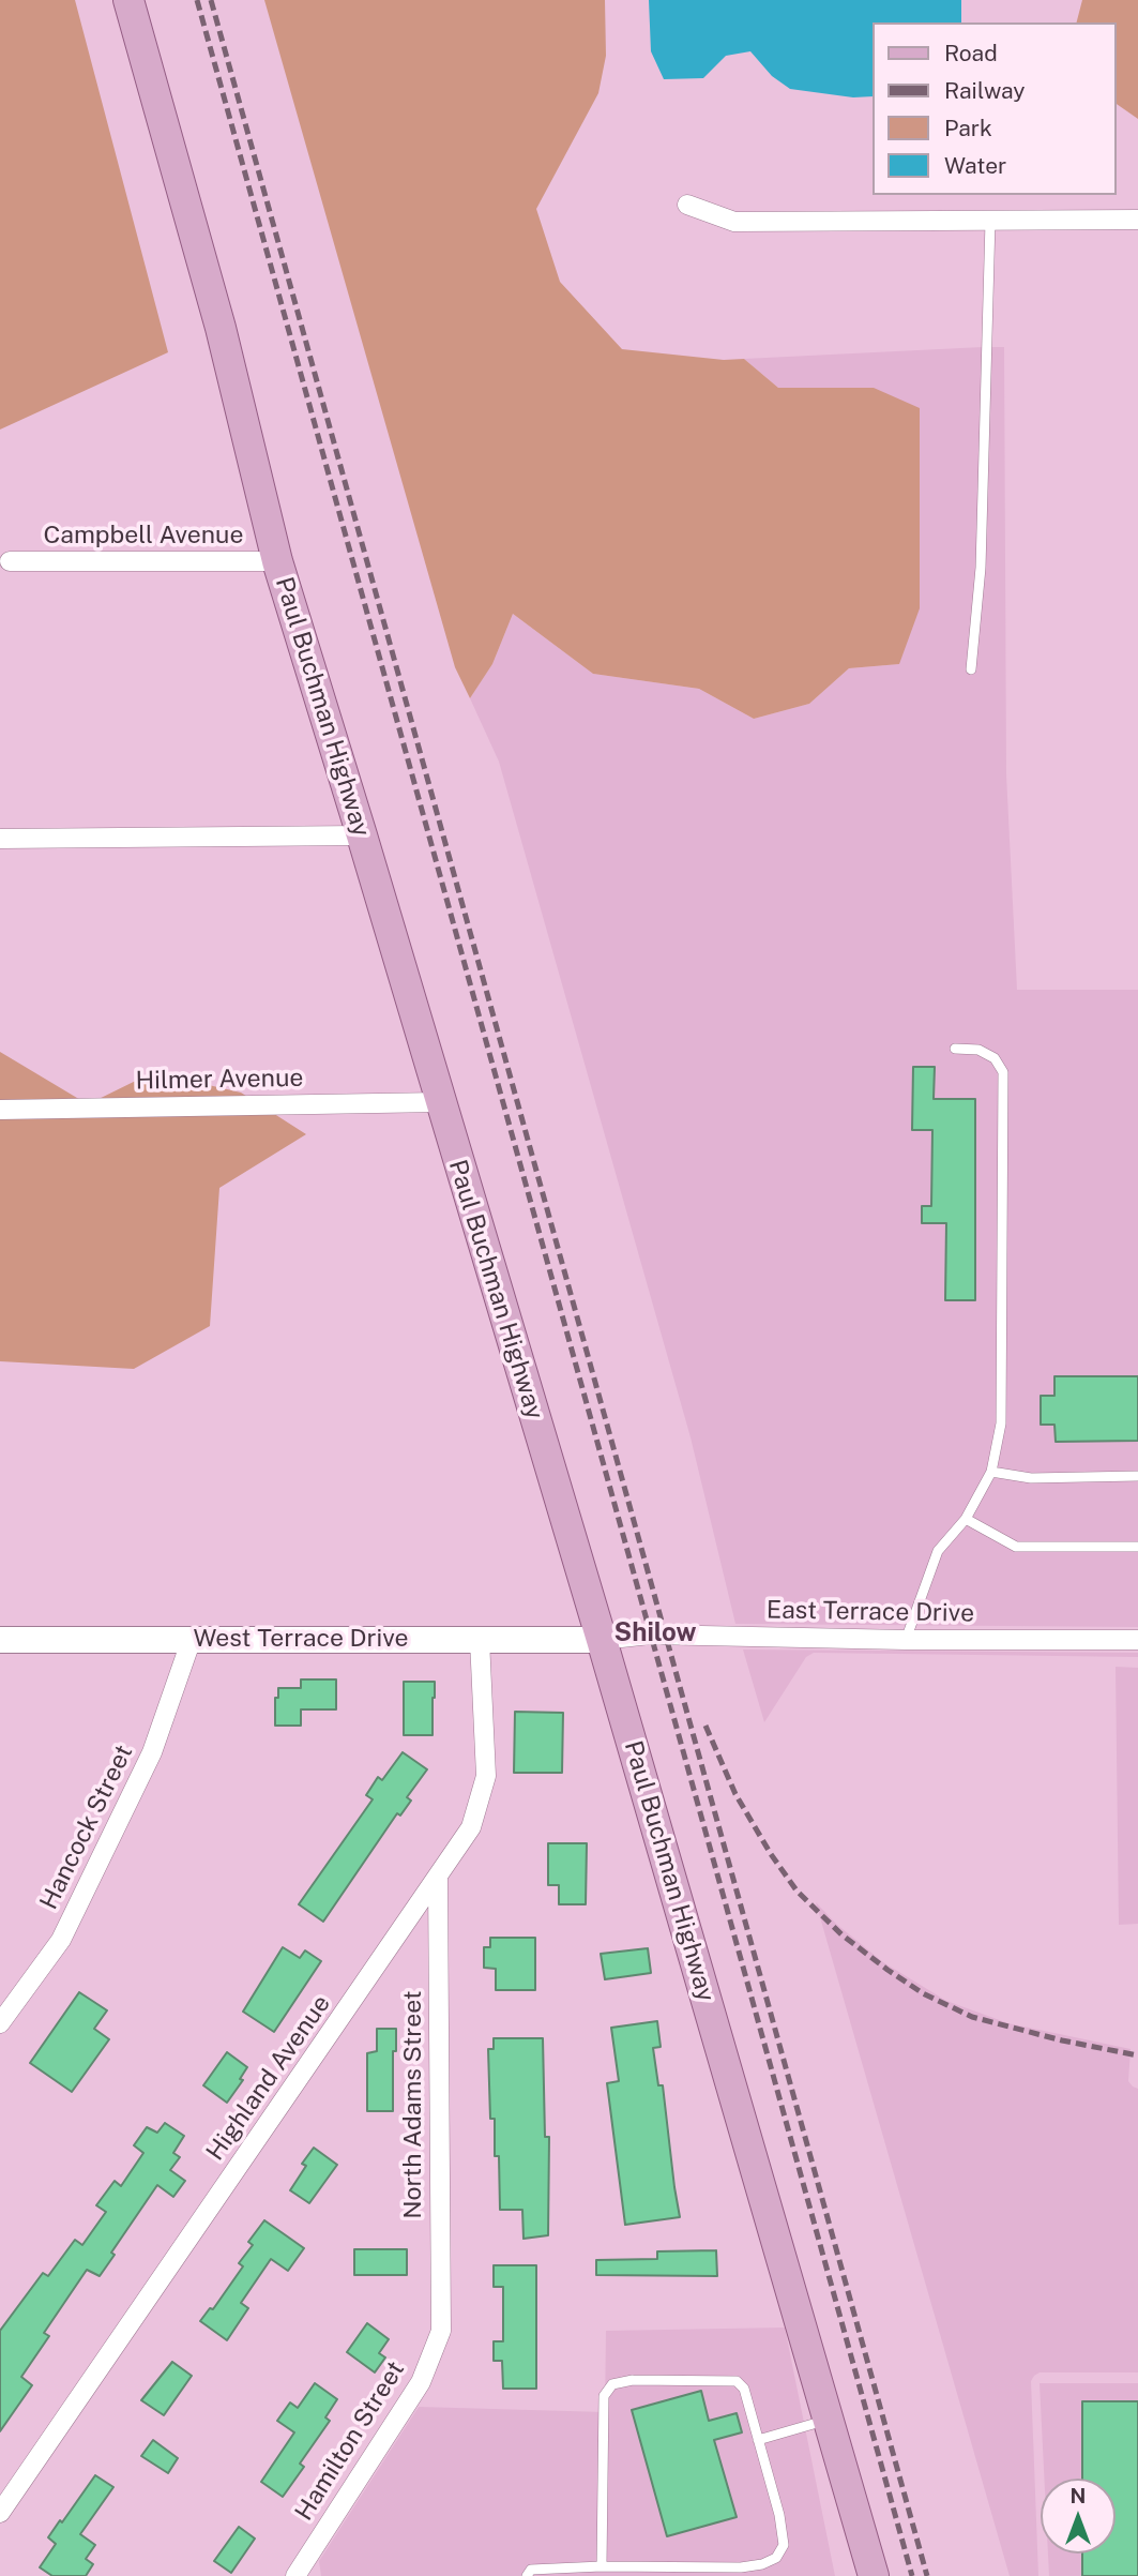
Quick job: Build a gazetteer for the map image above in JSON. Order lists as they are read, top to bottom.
{
  "streets": {
    "main road": ["Paul Buchman Highway"],
    "street": [
      "Campbell Avenue",
      "Hilmer Avenue",
      "East Terrace Drive",
      "West Terrace Drive",
      "Hancock Street",
      "Highland Avenue",
      "North Adams Street",
      "Hamilton Street"
    ]
  },
  "crossings": [
    ["Campbell Avenue", "Paul Buchman Highway"],
    ["Paul Buchman Highway", "Hilmer Avenue"],
    ["Paul Buchman Highway", "East Terrace Drive"],
    ["Paul Buchman Highway", "West Terrace Drive"],
    ["East Terrace Drive", "West Terrace Drive"],
    ["West Terrace Drive", "Hancock Street"],
    ["West Terrace Drive", "Highland Avenue"],
    ["Highland Avenue", "North Adams Street"],
    ["North Adams Street", "Hamilton Street"]
  ],
  "districts": ["Shilow"],
  "legend": [
    "Road",
    "Railway",
    "Park",
    "Water"
  ],
  "north": "top"
}
